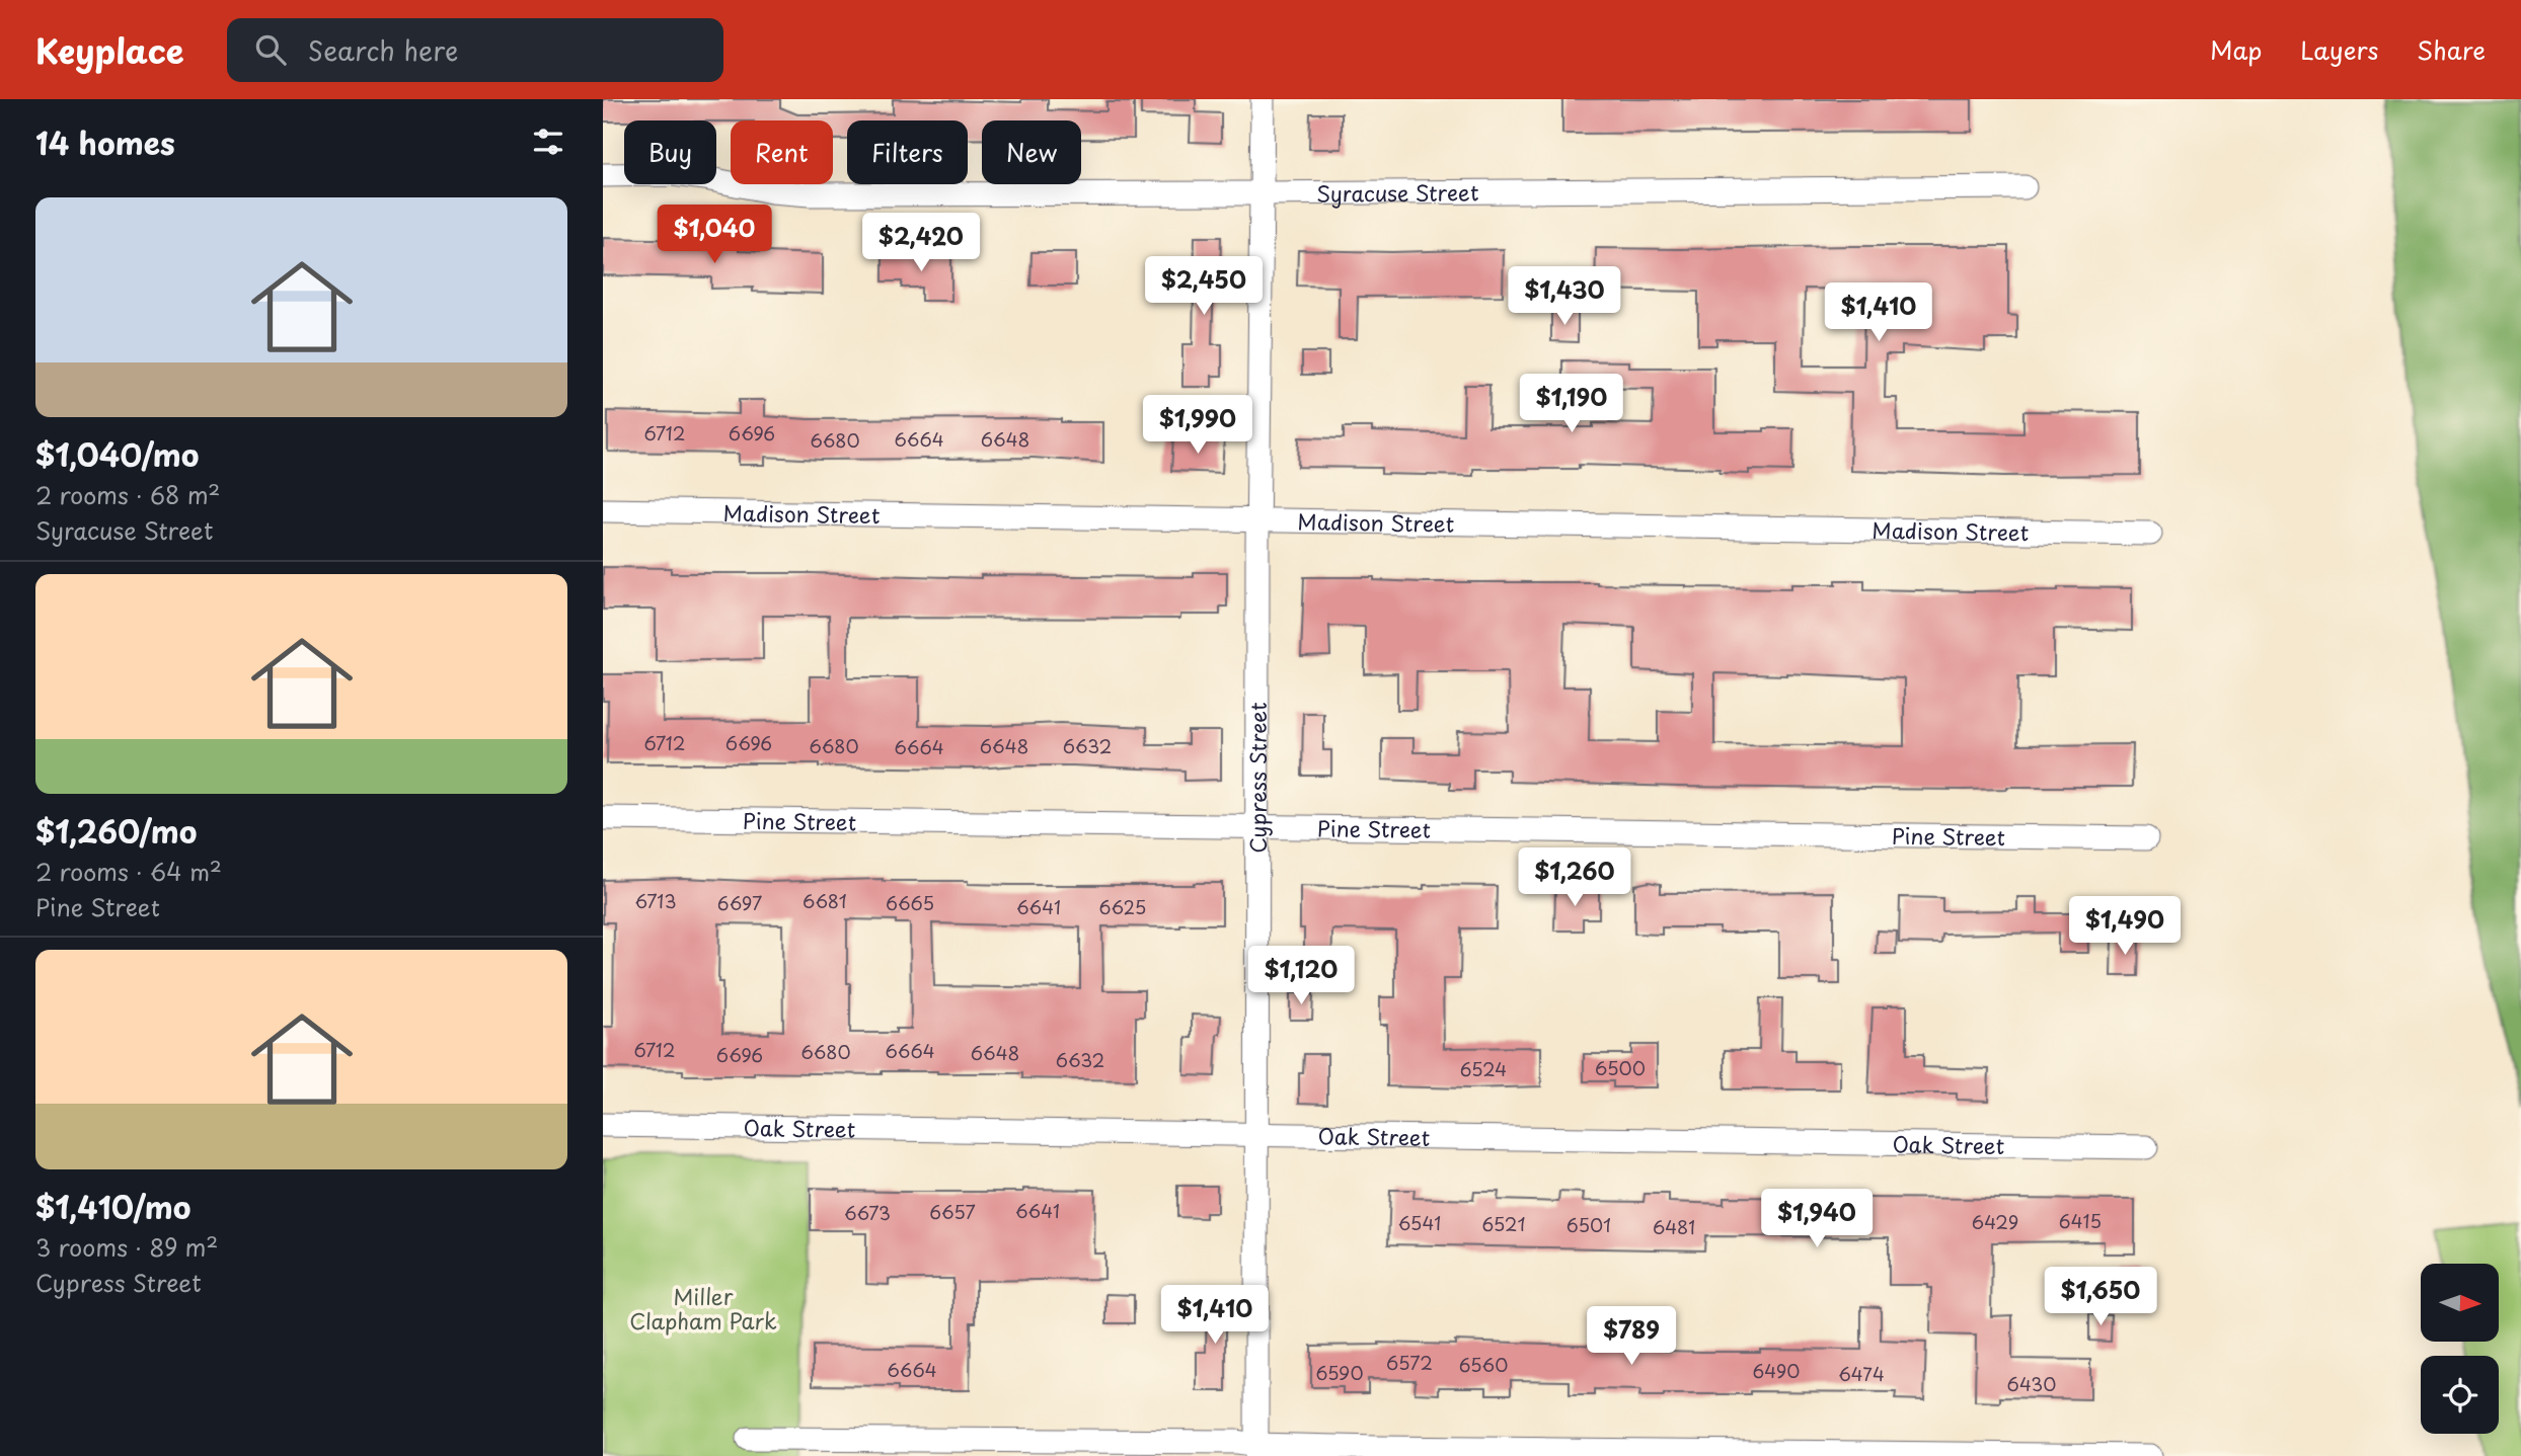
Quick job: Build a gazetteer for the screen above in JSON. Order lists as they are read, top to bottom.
{
  "streets": {
    "street": [
      "Syracuse Street",
      "Madison Street",
      "Cypress Street",
      "Pine Street",
      "Oak Street"
    ]
  },
  "crossings": [
    ["Syracuse Street", "Cypress Street"],
    ["Madison Street", "Cypress Street"],
    ["Cypress Street", "Pine Street"],
    ["Cypress Street", "Oak Street"]
  ],
  "parks": ["Miller Clapham Park"],
  "house_numbers": [
    "6712",
    "6696",
    "6664",
    "6648",
    "6680",
    "6712",
    "6696",
    "6680",
    "6648",
    "6632",
    "6664",
    "6713",
    "6681",
    "6697",
    "6665",
    "6641",
    "6625",
    "6712",
    "6664",
    "6680",
    "6648",
    "6696",
    "6632",
    "6500",
    "6524",
    "6641",
    "6657",
    "6673",
    "6415",
    "6429",
    "6541",
    "6521",
    "6501",
    "6481",
    "6572",
    "6560",
    "6664",
    "6490",
    "6590",
    "6474",
    "6430"
  ],
  "north": "right",
  "page": {
    "header": "Keyplace",
    "search": "Search here",
    "nav": ["Map", "Layers", "Share"],
    "heading": "14 homes",
    "chip": [
      "Buy",
      "Rent",
      "Filters",
      "New"
    ],
    "list": [
      {
        "name": "$1,040/mo",
        "note": "2 rooms · 68 m² · Syracuse Street"
      },
      {
        "name": "$1,260/mo",
        "note": "2 rooms · 64 m² · Pine Street"
      },
      {
        "name": "$1,410/mo",
        "note": "3 rooms · 89 m² · Cypress Street"
      }
    ],
    "price": [
      "$1,040",
      "$2,420",
      "$2,450",
      "$1,430",
      "$1,410",
      "$1,190",
      "$1,990",
      "$1,260",
      "$1,490",
      "$1,120",
      "$1,940",
      "$1,650",
      "$1,410",
      "$789"
    ]
  }
}
